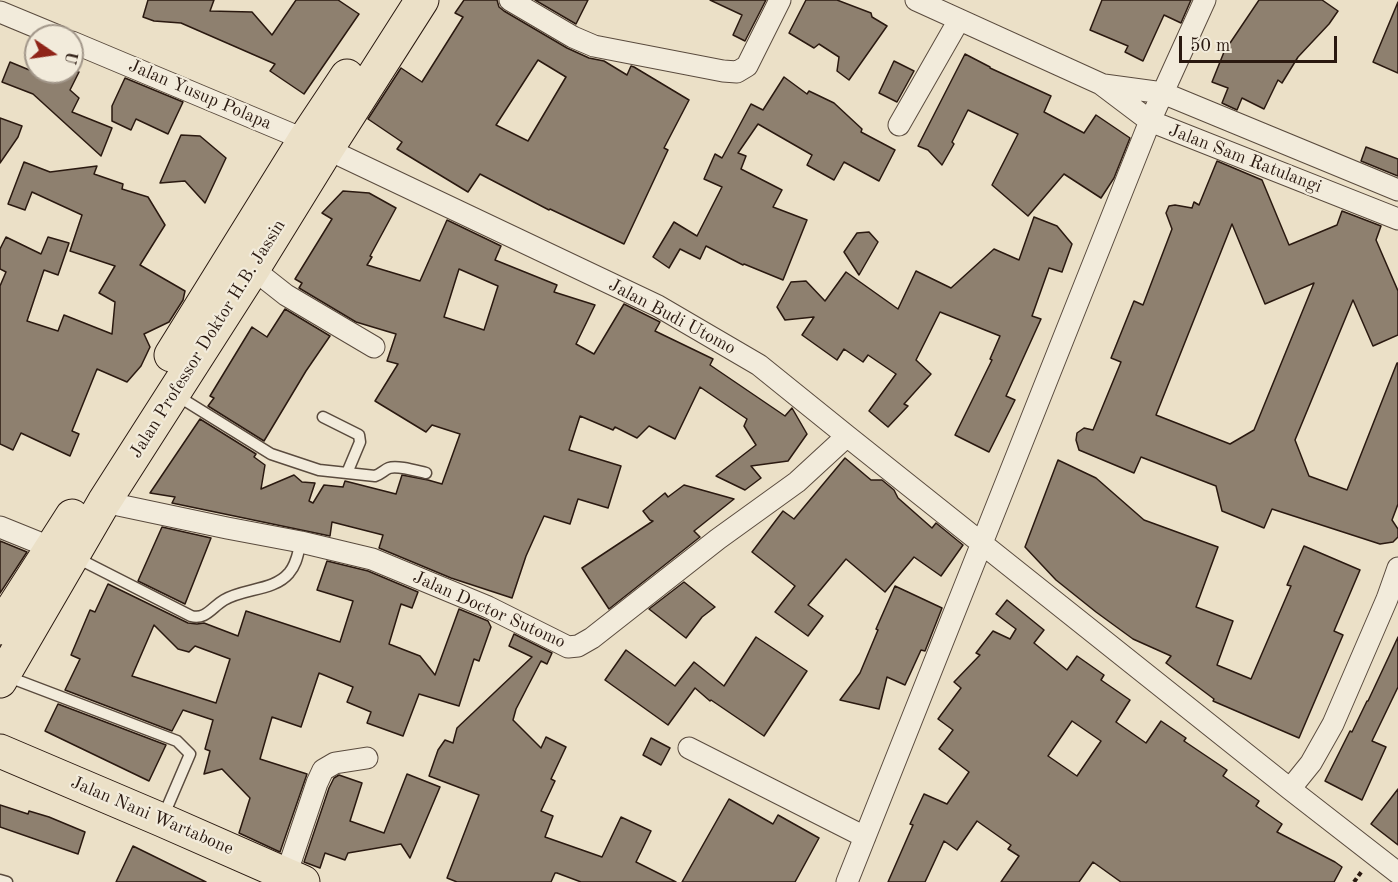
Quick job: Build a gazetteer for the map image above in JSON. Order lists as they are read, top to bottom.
{
  "streets": {
    "main road": ["Jalan Professor Doktor H.B. Jassin", "Jalan Nani Wartabone"],
    "street": [
      "Jalan Yusup Polapa",
      "Jalan Sam Ratulangi",
      "Jalan Budi Utomo",
      "Jalan Doctor Sutomo"
    ]
  },
  "crossings": [
    ["Jalan Yusup Polapa", "Jalan Budi Utomo"],
    ["Jalan Yusup Polapa", "Jalan Professor Doktor H.B. Jassin"],
    ["Jalan Budi Utomo", "Jalan Professor Doktor H.B. Jassin"],
    ["Jalan Budi Utomo", "Jalan Doctor Sutomo"],
    ["Jalan Professor Doktor H.B. Jassin", "Jalan Doctor Sutomo"]
  ],
  "scale_bar": "50 m",
  "north": "right"
}
